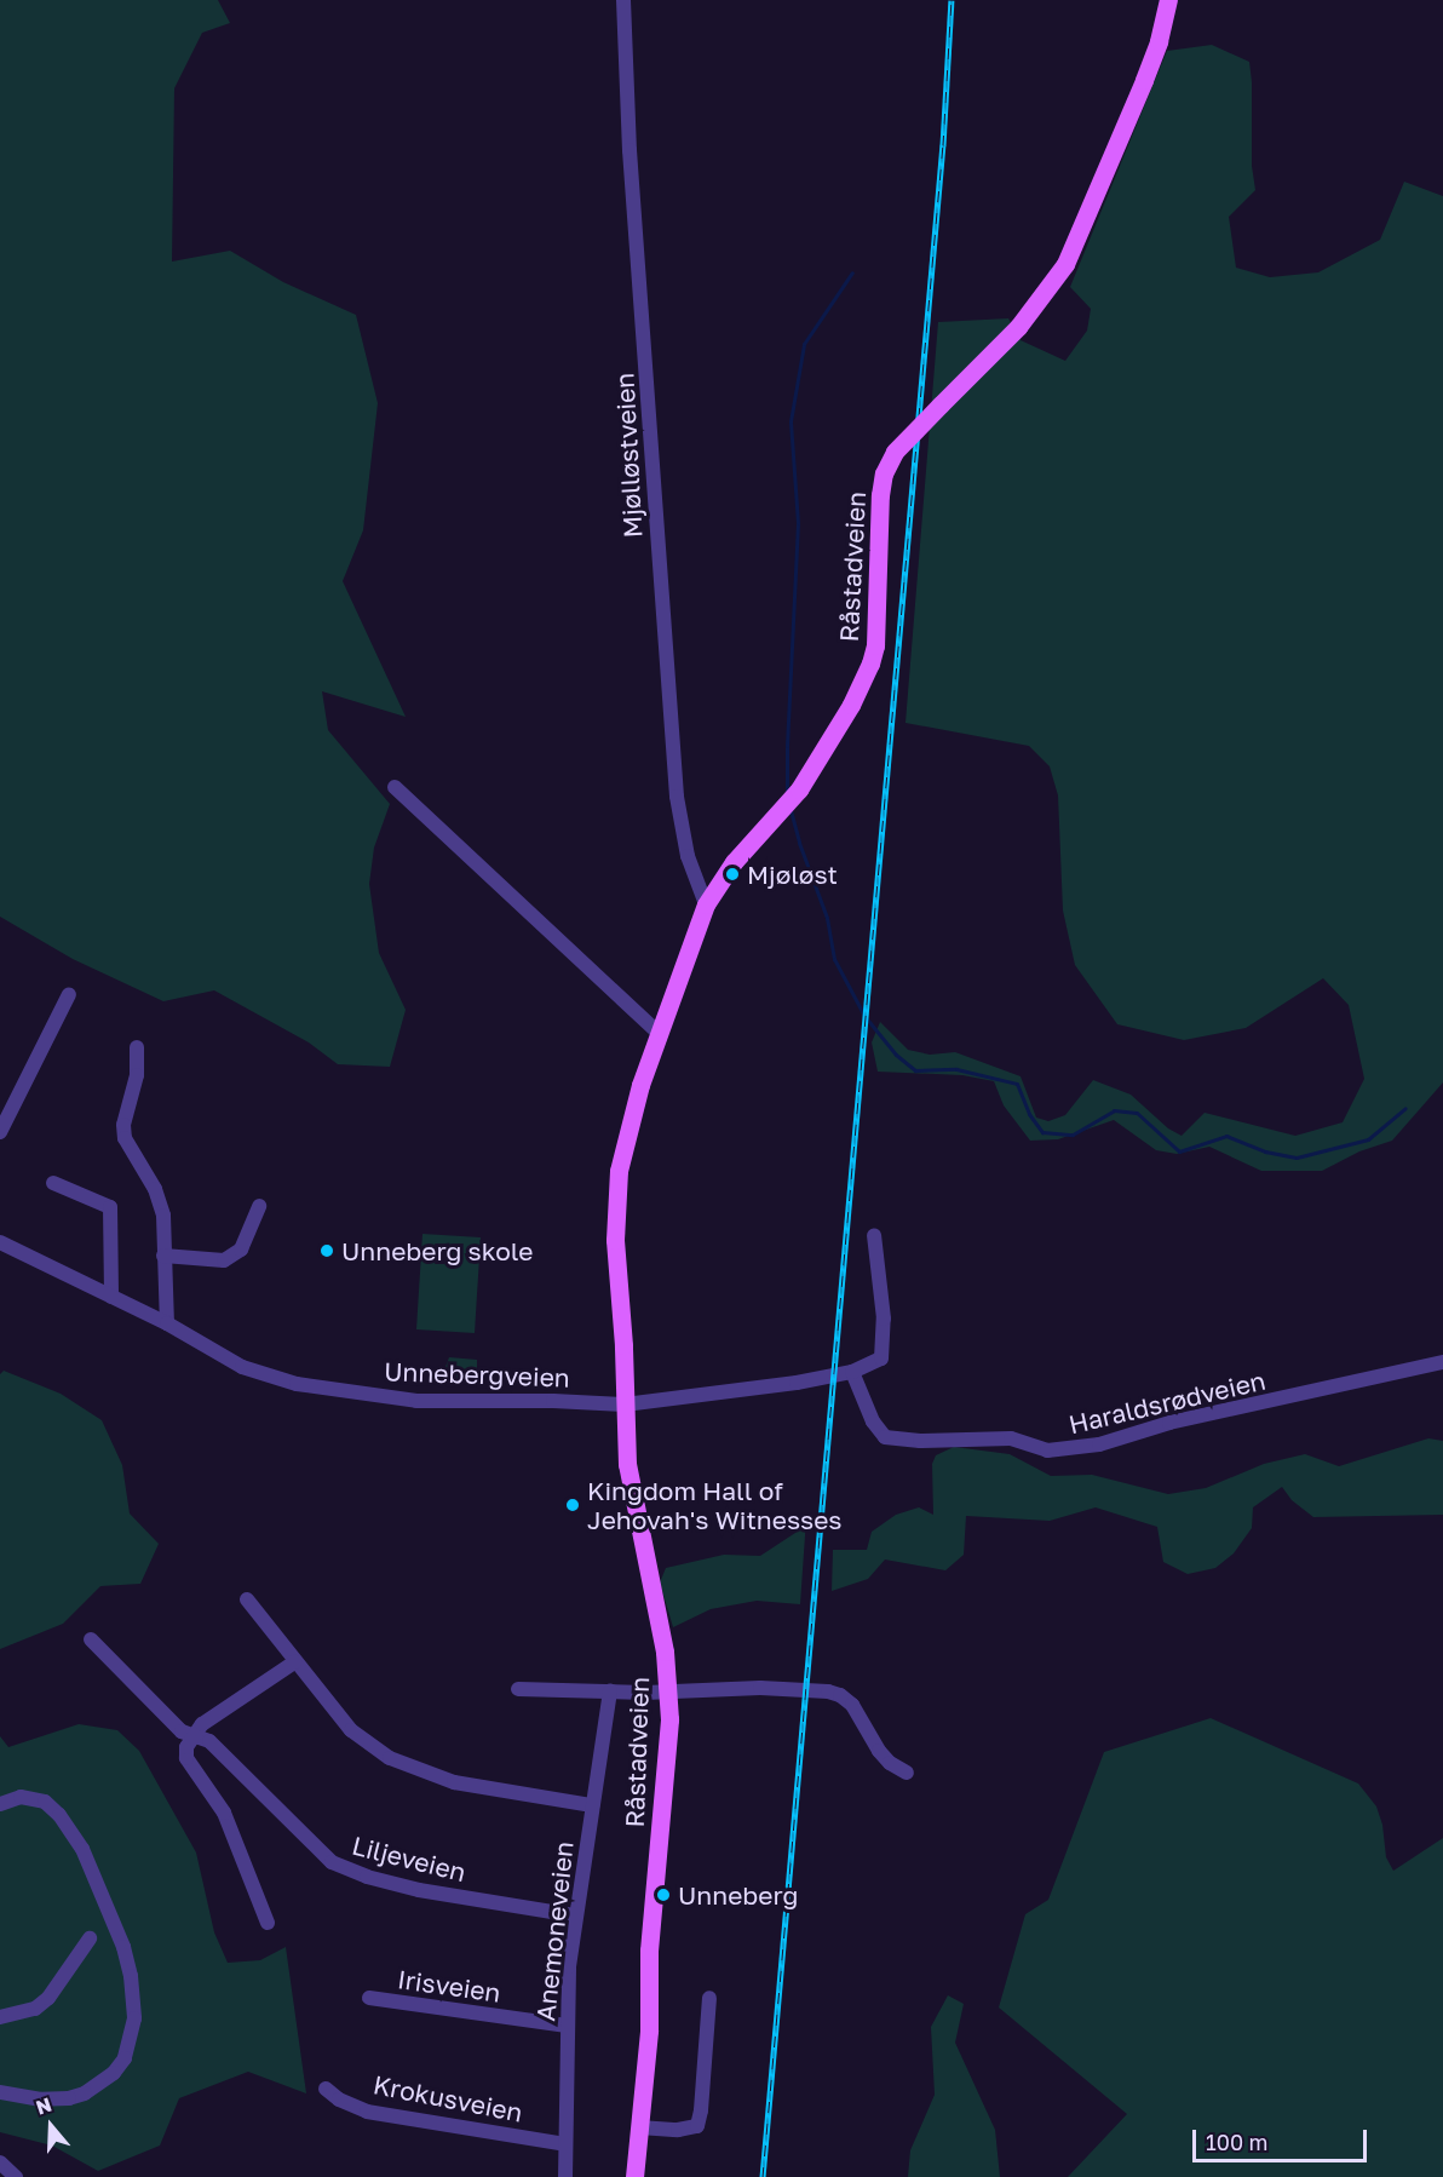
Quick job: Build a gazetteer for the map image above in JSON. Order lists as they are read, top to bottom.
{
  "streets": {
    "main road": ["Råstadveien"],
    "street": [
      "Mjølløstveien",
      "Unnebergveien",
      "Haraldsrødveien",
      "Liljeveien",
      "Anemoneveien",
      "Irisveien",
      "Krokusveien"
    ]
  },
  "crossings": [
    ["Mjølløstveien", "Råstadveien"],
    ["Råstadveien", "Unnebergveien"],
    ["Liljeveien", "Anemoneveien"],
    ["Anemoneveien", "Irisveien"],
    ["Anemoneveien", "Krokusveien"]
  ],
  "places": [
    "Mjøløst",
    "Unneberg skole",
    "Kingdom Hall of Jehovah's Witnesses",
    "Unneberg"
  ],
  "scale_bar": "100 m",
  "north": "top"
}
